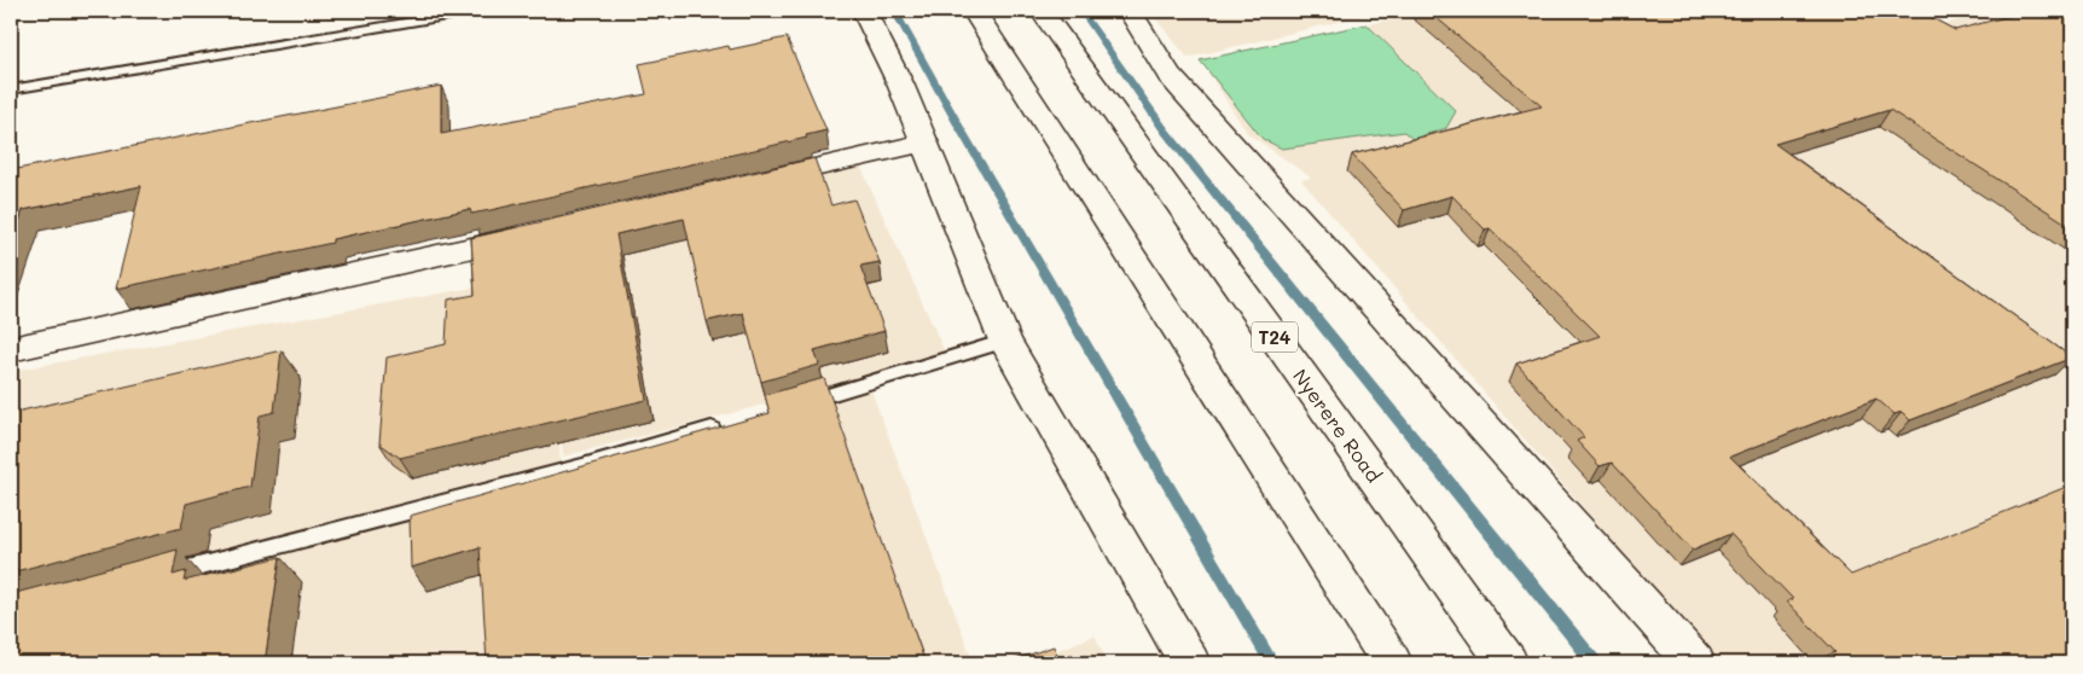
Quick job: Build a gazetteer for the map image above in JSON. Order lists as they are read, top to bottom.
{
  "streets": {
    "main road": ["T24", "Nyerere Road"]
  }
}
